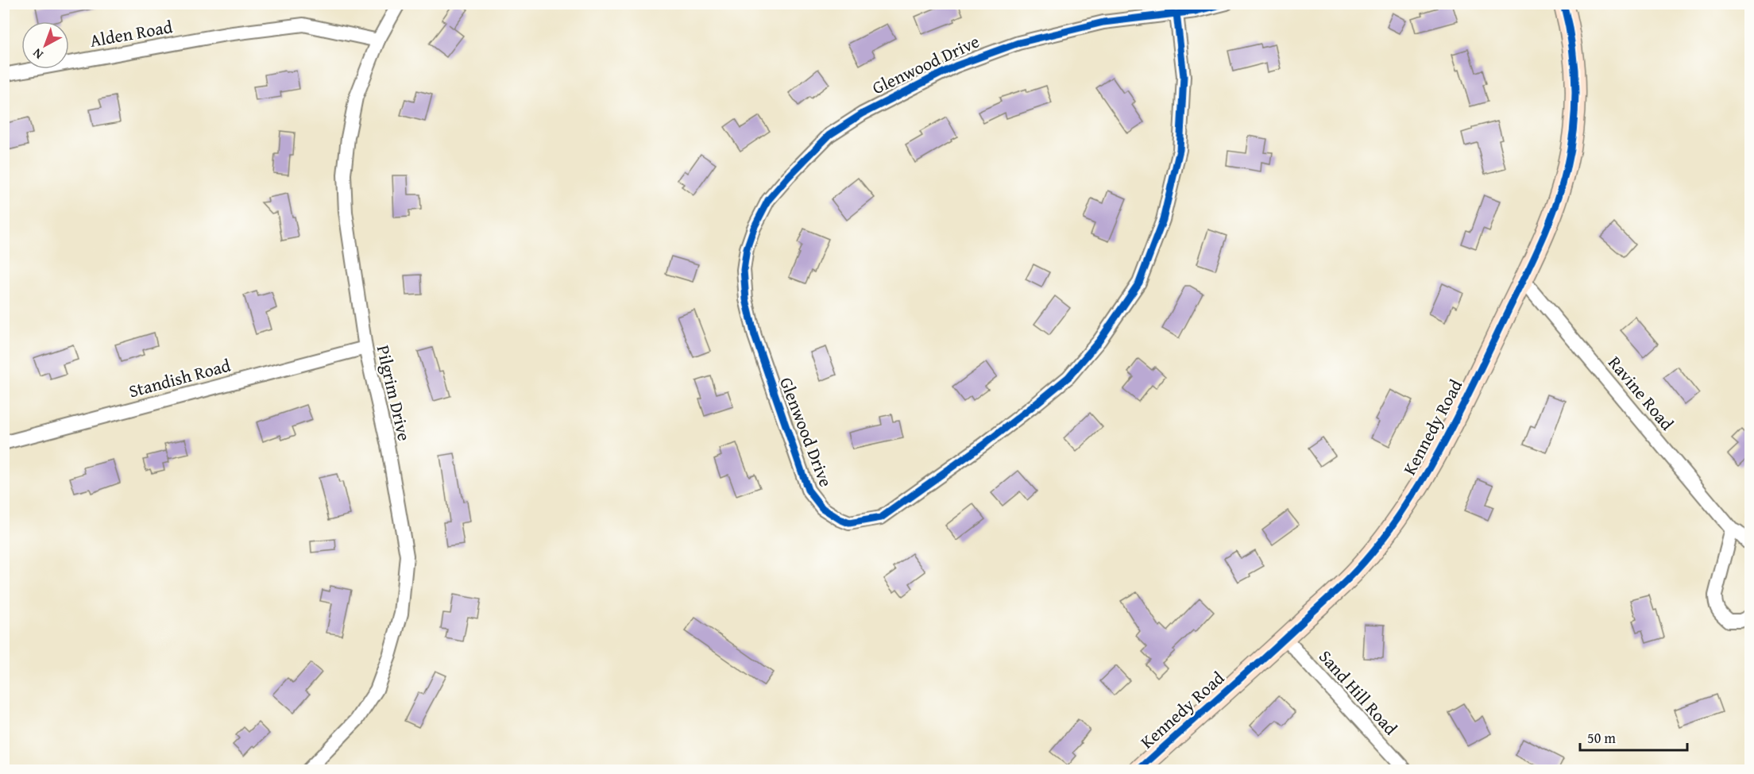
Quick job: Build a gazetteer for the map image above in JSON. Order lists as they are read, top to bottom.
{
  "streets": {
    "street": [
      "Alden Road",
      "Glenwood Drive",
      "Standish Road",
      "Pilgrim Drive",
      "Ravine Road",
      "Kennedy Road",
      "Sand Hill Road"
    ]
  },
  "crossings": [
    ["Alden Road", "Pilgrim Drive"],
    ["Standish Road", "Pilgrim Drive"],
    ["Ravine Road", "Kennedy Road"],
    ["Kennedy Road", "Sand Hill Road"]
  ],
  "scale_bar": "50 m",
  "north": "bottom left"
}
